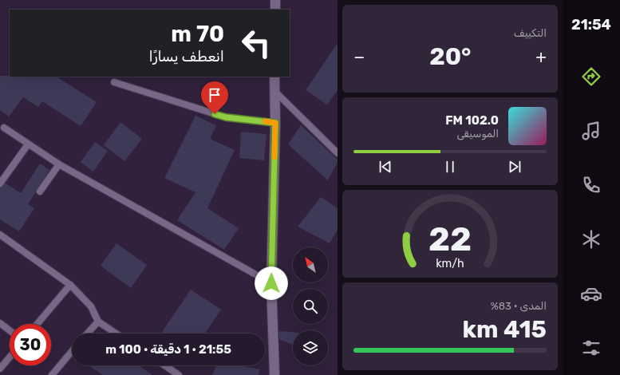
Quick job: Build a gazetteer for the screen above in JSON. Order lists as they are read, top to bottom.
{
  "north": "top left",
  "page": {
    "tabs": "21:54",
    "tile": [
      "التكييف",
      ["المدى · 83%", "415 km"]
    ],
    "turn": ["70 m", "انعطف يسارًا"],
    "heat": ["−", "20°", "+"],
    "song": ["102.0 FM", "الموسيقى"],
    "limit": "30",
    "trip": "21:55 · 1 دقيقة · 100 m",
    "gauge": ["22", "km/h"]
  }
}
